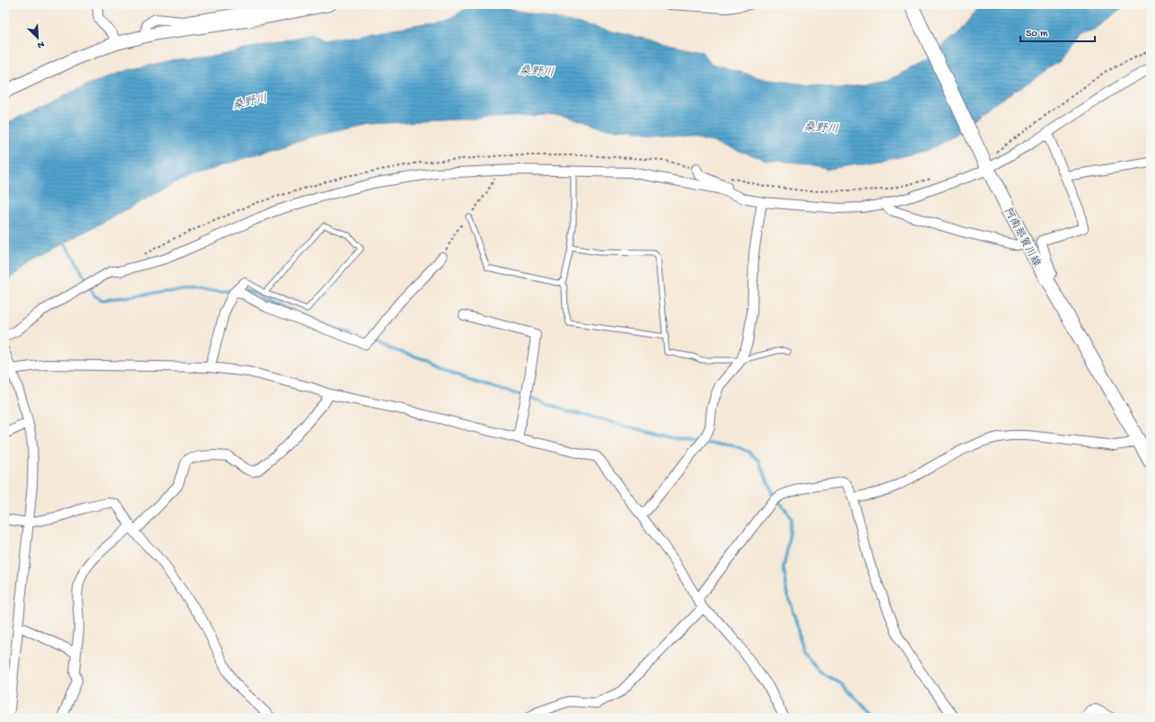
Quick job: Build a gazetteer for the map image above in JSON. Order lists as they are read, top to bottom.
{
  "streets": {
    "main road": ["阿南那賀川線"]
  },
  "water": ["桑野川"],
  "scale_bar": "50 m",
  "north": "bottom right"
}
